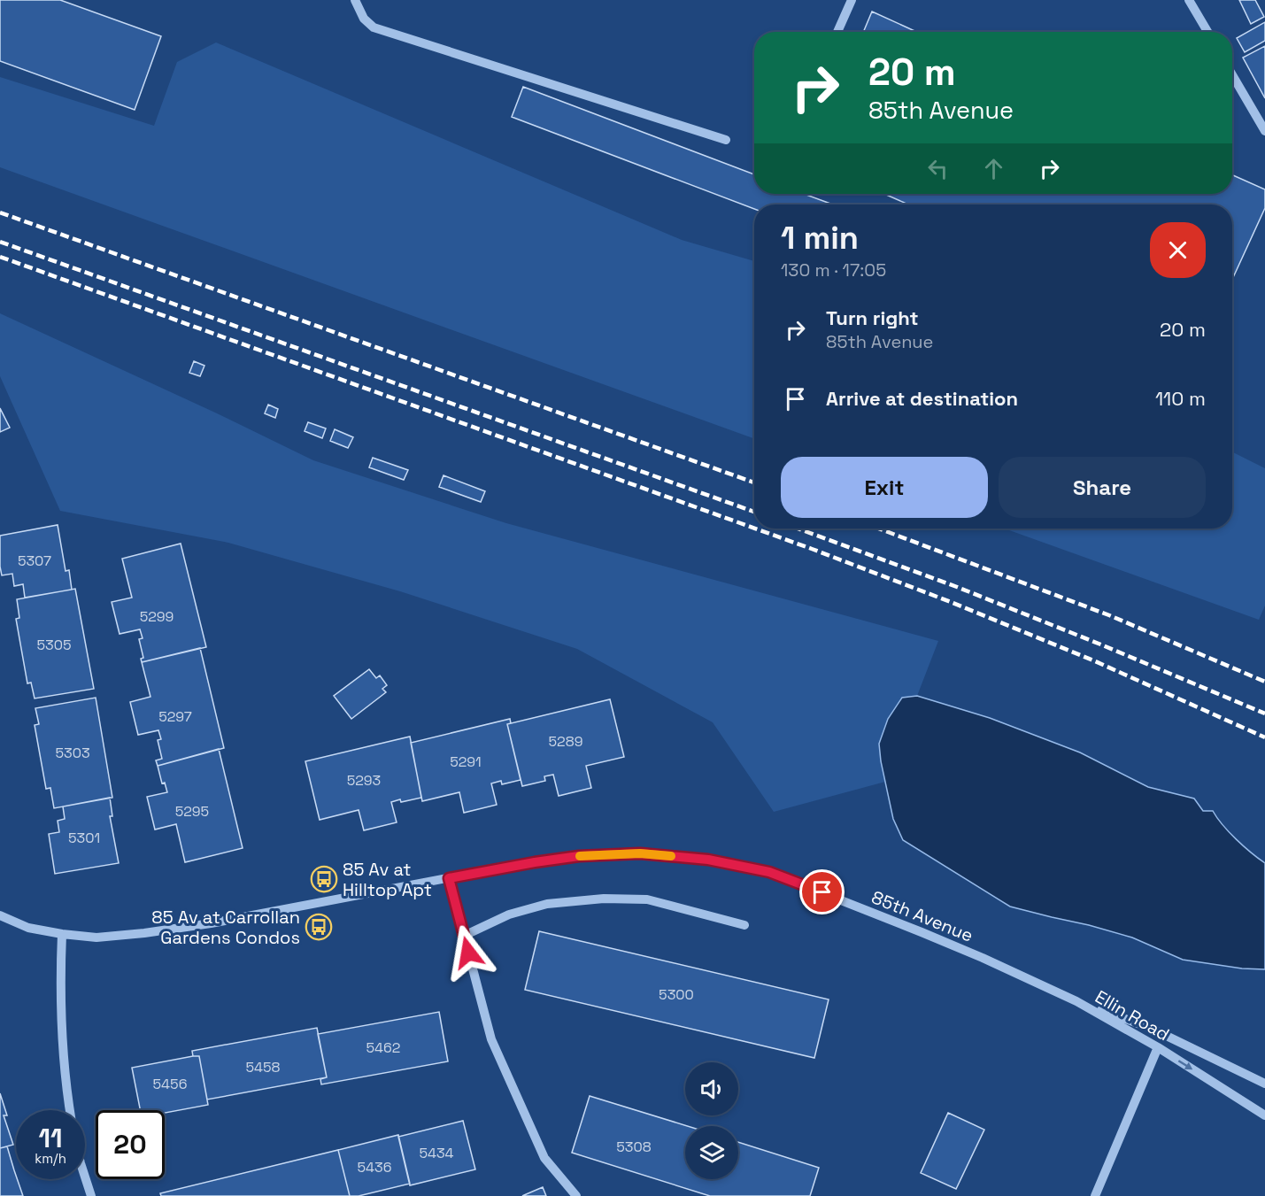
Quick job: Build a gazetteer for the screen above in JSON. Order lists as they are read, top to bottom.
{
  "streets": {
    "street": ["85th Avenue", "Ellin Road"]
  },
  "crossings": [
    ["85th Avenue", "Ellin Road"]
  ],
  "places": {
    "bus stop": ["85 Av at Hilltop Apt", "85 Av at Carrollan Gardens Condos"]
  },
  "house_numbers": [
    "5307",
    "5299",
    "5305",
    "5297",
    "5289",
    "5303",
    "5291",
    "5293",
    "5295",
    "5301",
    "5300",
    "5462",
    "5458",
    "5456",
    "5308",
    "5434",
    "5436"
  ],
  "page": {
    "turn": ["20 m", "85th Avenue"],
    "heading": ["1 min", "130 m · 17:05"],
    "list": [
      {
        "name": "Turn right",
        "note": "85th Avenue",
        "value": "20 m"
      },
      {
        "name": "Arrive at destination",
        "value": "110 m"
      }
    ],
    "buttons": ["Exit", "Share"],
    "speed": "11 km/h",
    "limit": "20"
  }
}
